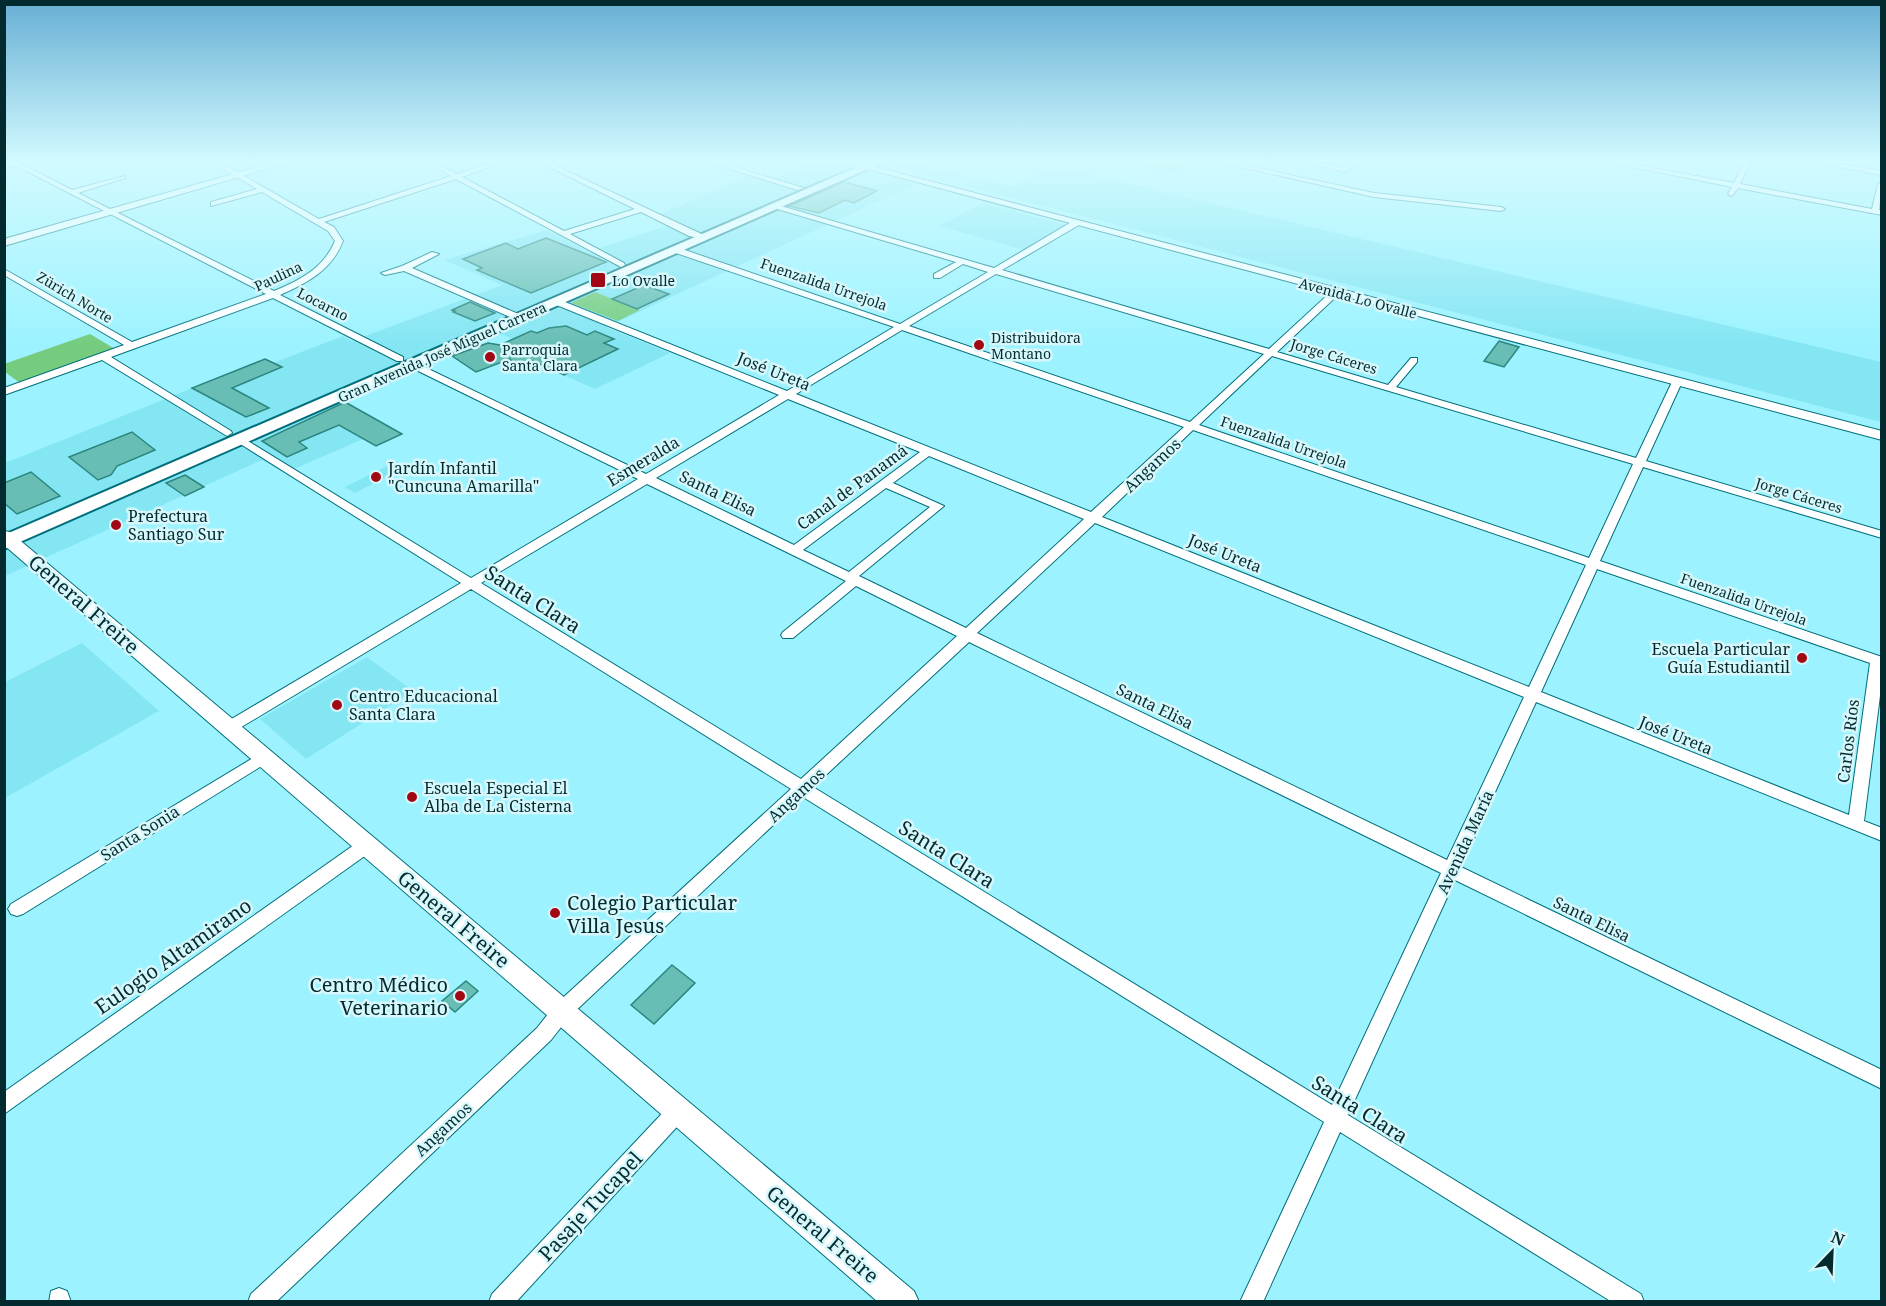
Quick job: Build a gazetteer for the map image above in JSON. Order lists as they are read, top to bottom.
{
  "streets": {
    "main road": ["Gran Avenida José Miguel Carrera"],
    "street": [
      "Paulina",
      "Fuenzalida Urrejola",
      "Zürich Norte",
      "Avenida Lo Ovalle",
      "Locarno",
      "Jorge Cáceres",
      "José Ureta",
      "Esmeralda",
      "Angamos",
      "Canal de Panamá",
      "Santa Elisa",
      "Santa Clara",
      "General Freire",
      "Carlos Ríos",
      "Santa Sonia",
      "Avenida María",
      "Eulogio Altamirano",
      "Pasaje Tucapel"
    ]
  },
  "crossings": [
    ["Paulina", "Zürich Norte"],
    ["Paulina", "Locarno"],
    ["Paulina", "Santa Clara"],
    ["Fuenzalida Urrejola", "Gran Avenida José Miguel Carrera"],
    ["Fuenzalida Urrejola", "Esmeralda"],
    ["Fuenzalida Urrejola", "Angamos"],
    ["Fuenzalida Urrejola", "Carlos Ríos"],
    ["Fuenzalida Urrejola", "Avenida María"],
    ["Avenida Lo Ovalle", "Esmeralda"],
    ["Avenida Lo Ovalle", "Angamos"],
    ["Avenida Lo Ovalle", "Avenida María"],
    ["Locarno", "Gran Avenida José Miguel Carrera"],
    ["Locarno", "Santa Elisa"],
    ["Gran Avenida José Miguel Carrera", "José Ureta"],
    ["Gran Avenida José Miguel Carrera", "Santa Elisa"],
    ["Gran Avenida José Miguel Carrera", "Santa Clara"],
    ["Gran Avenida José Miguel Carrera", "General Freire"],
    ["Jorge Cáceres", "Esmeralda"],
    ["Jorge Cáceres", "Angamos"],
    ["Jorge Cáceres", "Avenida María"],
    ["José Ureta", "Esmeralda"],
    ["José Ureta", "Angamos"],
    ["José Ureta", "Canal de Panamá"],
    ["José Ureta", "Carlos Ríos"],
    ["José Ureta", "Avenida María"],
    ["Esmeralda", "Santa Elisa"],
    ["Esmeralda", "Santa Clara"],
    ["Esmeralda", "General Freire"],
    ["Angamos", "Santa Elisa"],
    ["Angamos", "Santa Clara"],
    ["Angamos", "General Freire"],
    ["Canal de Panamá", "Santa Elisa"],
    ["Santa Elisa", "Avenida María"],
    ["Santa Clara", "Avenida María"],
    ["General Freire", "Santa Sonia"],
    ["General Freire", "Eulogio Altamirano"],
    ["General Freire", "Pasaje Tucapel"]
  ],
  "places": {
    "transit": ["Lo Ovalle"],
    "other": [
      "Distribuidora Montano",
      "Parroquia Santa Clara",
      "Jardín Infantil \"Cuncuna Amarilla\"",
      "Prefectura Santiago Sur",
      "Escuela Particular Guía Estudiantil",
      "Centro Educacional Santa Clara",
      "Escuela Especial El Alba de La Cisterna",
      "Colegio Particular Villa Jesus",
      "Centro Médico Veterinario"
    ]
  },
  "north": "top right"
}
